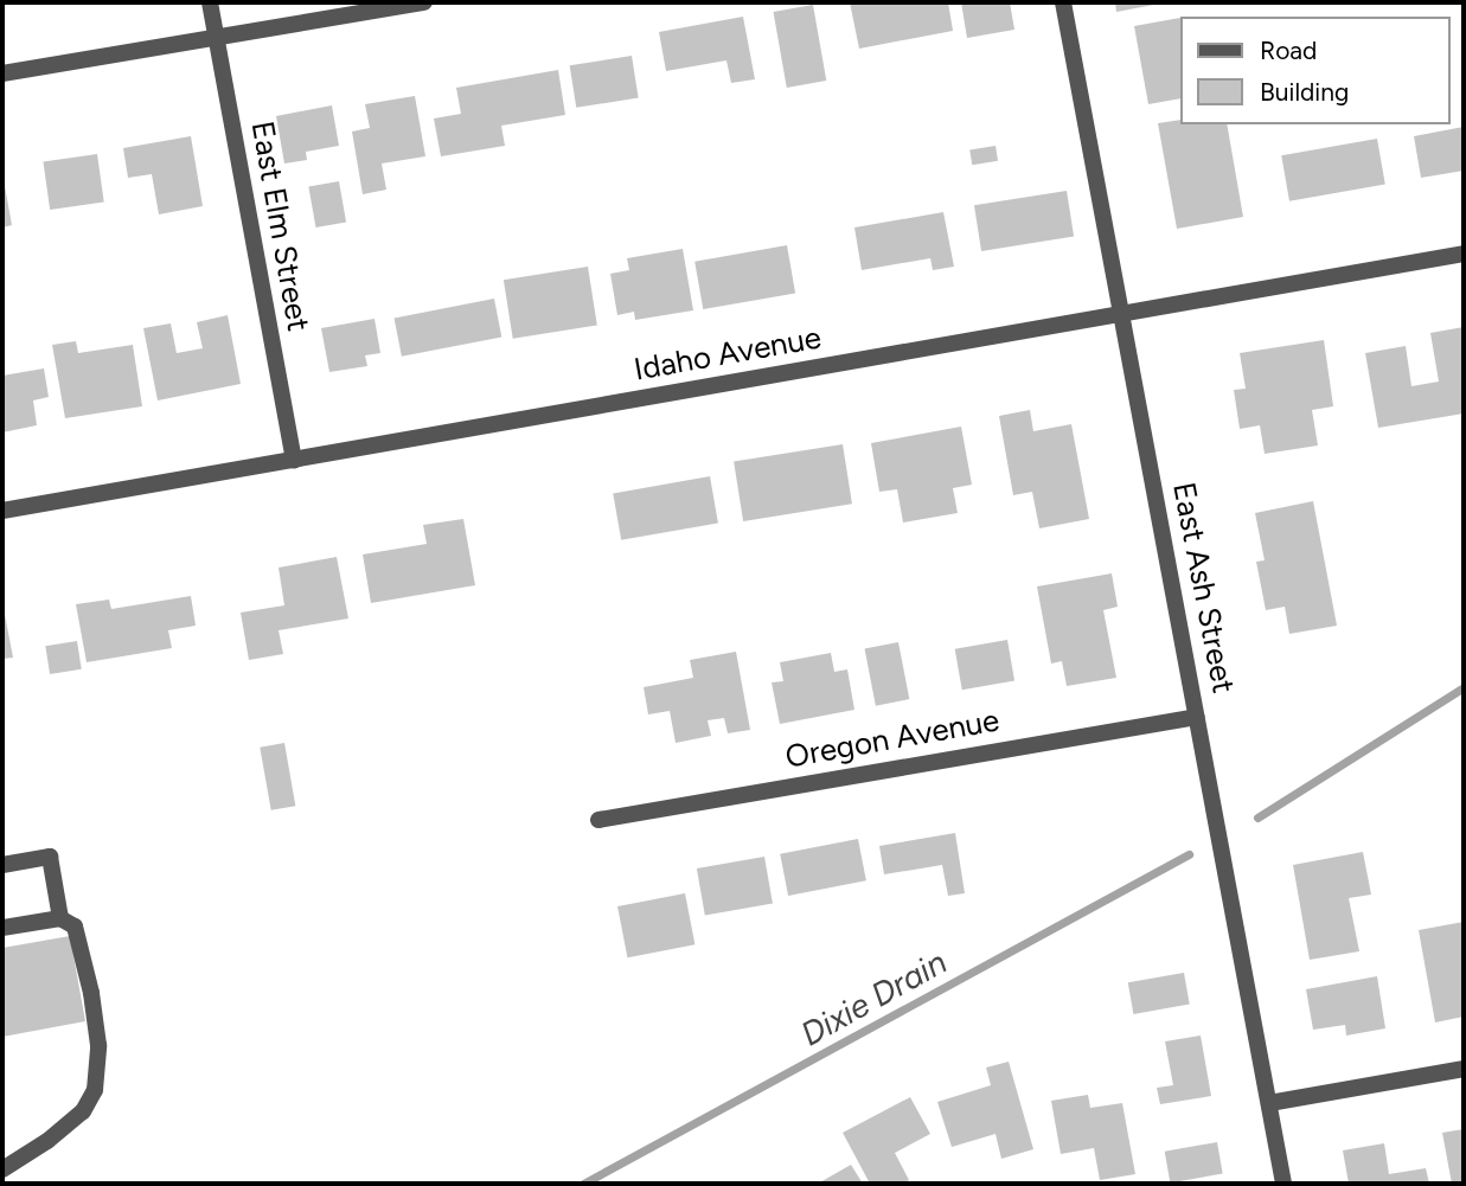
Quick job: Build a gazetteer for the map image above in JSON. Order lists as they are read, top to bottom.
{
  "streets": {
    "street": [
      "East Elm Street",
      "Idaho Avenue",
      "East Ash Street",
      "Oregon Avenue"
    ]
  },
  "crossings": [
    ["East Elm Street", "Idaho Avenue"],
    ["Idaho Avenue", "East Ash Street"],
    ["East Ash Street", "Oregon Avenue"]
  ],
  "water": ["Dixie Drain"],
  "legend": ["Road", "Building"]
}
